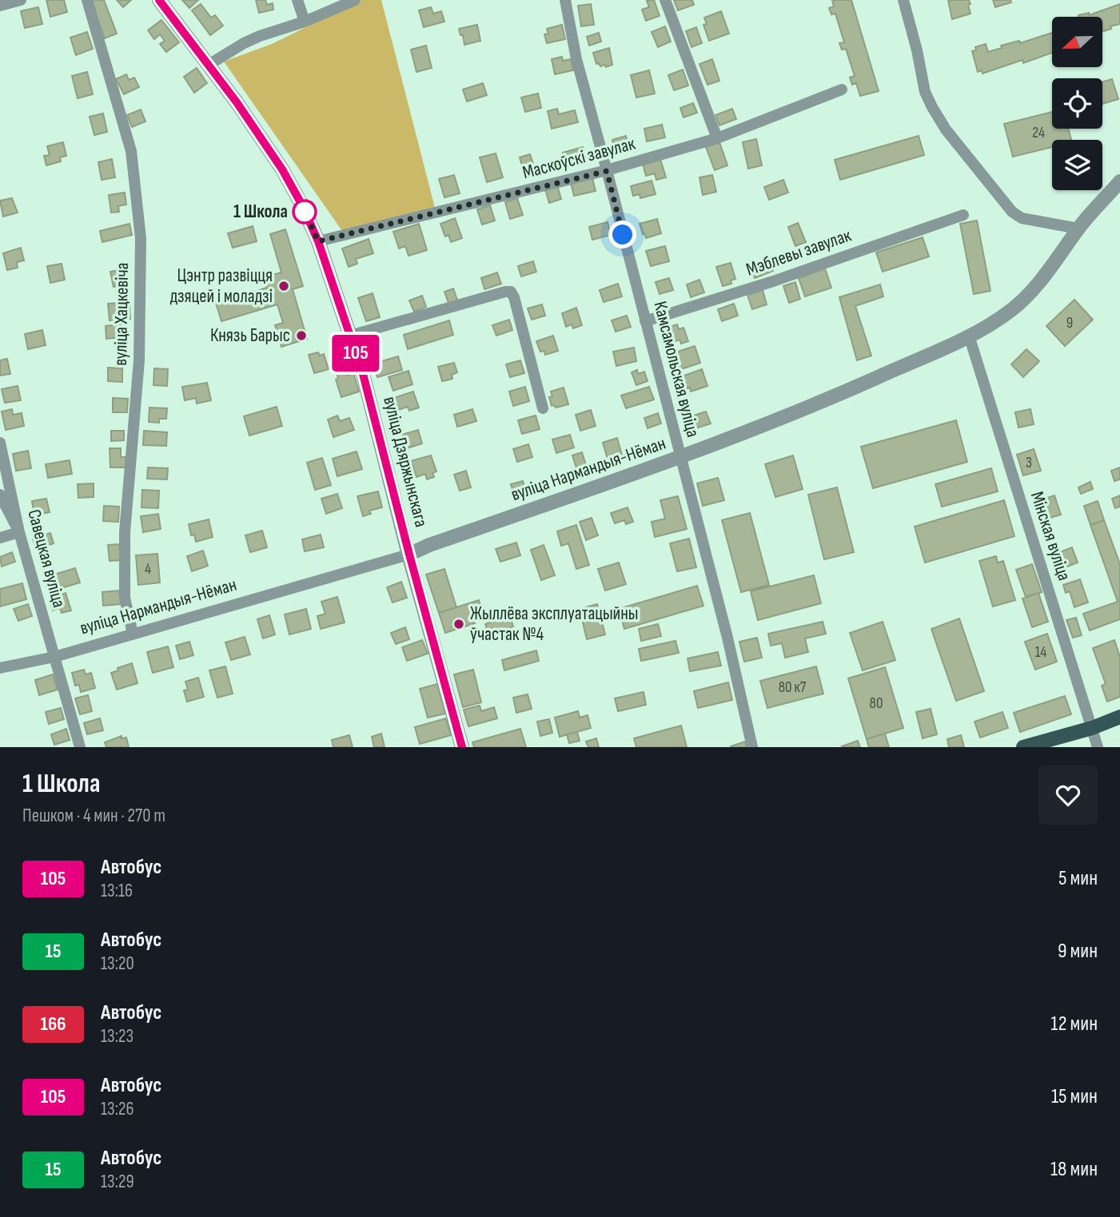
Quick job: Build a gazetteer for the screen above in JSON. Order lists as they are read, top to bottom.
{
  "streets": {
    "street": [
      "Маскоўскі завулак",
      "Мэблевы завулак",
      "вуліца Хацкевіча",
      "Камсамольская вуліца",
      "вуліца Дзяржынскага",
      "вуліца Нармандыя-Нёман",
      "Мінская вуліца",
      "Савецкая вуліца"
    ]
  },
  "crossings": [
    ["Маскоўскі завулак", "Камсамольская вуліца"],
    ["Маскоўскі завулак", "вуліца Дзяржынскага"],
    ["Мэблевы завулак", "Камсамольская вуліца"],
    ["вуліца Хацкевіча", "вуліца Нармандыя-Нёман"],
    ["Камсамольская вуліца", "вуліца Нармандыя-Нёман"],
    ["вуліца Дзяржынскага", "вуліца Нармандыя-Нёман"],
    ["вуліца Нармандыя-Нёман", "Мінская вуліца"],
    ["вуліца Нармандыя-Нёман", "Савецкая вуліца"]
  ],
  "places": [
    "1 Школа",
    "Цэнтр развіцця дзяцей і моладзі",
    "Князь Барыс",
    "Жыллёва эксплуатацыйны ўчастак №4"
  ],
  "lines": ["bus line 105"],
  "house_numbers": [
    "24",
    "9",
    "3",
    "4",
    "14",
    "80 к7",
    "80"
  ],
  "north": "left",
  "page": {
    "on_map": "105",
    "heading": ["1 Школа", "Пешком · 4 мин · 270 m"],
    "list": [
      {
        "mark": "105",
        "name": "Автобус",
        "note": "13:16",
        "value": "5 мин"
      },
      {
        "mark": "15",
        "name": "Автобус",
        "note": "13:20",
        "value": "9 мин"
      },
      {
        "mark": "166",
        "name": "Автобус",
        "note": "13:23",
        "value": "12 мин"
      },
      {
        "mark": "105",
        "name": "Автобус",
        "note": "13:26",
        "value": "15 мин"
      },
      {
        "mark": "15",
        "name": "Автобус",
        "note": "13:29",
        "value": "18 мин"
      }
    ]
  }
}
